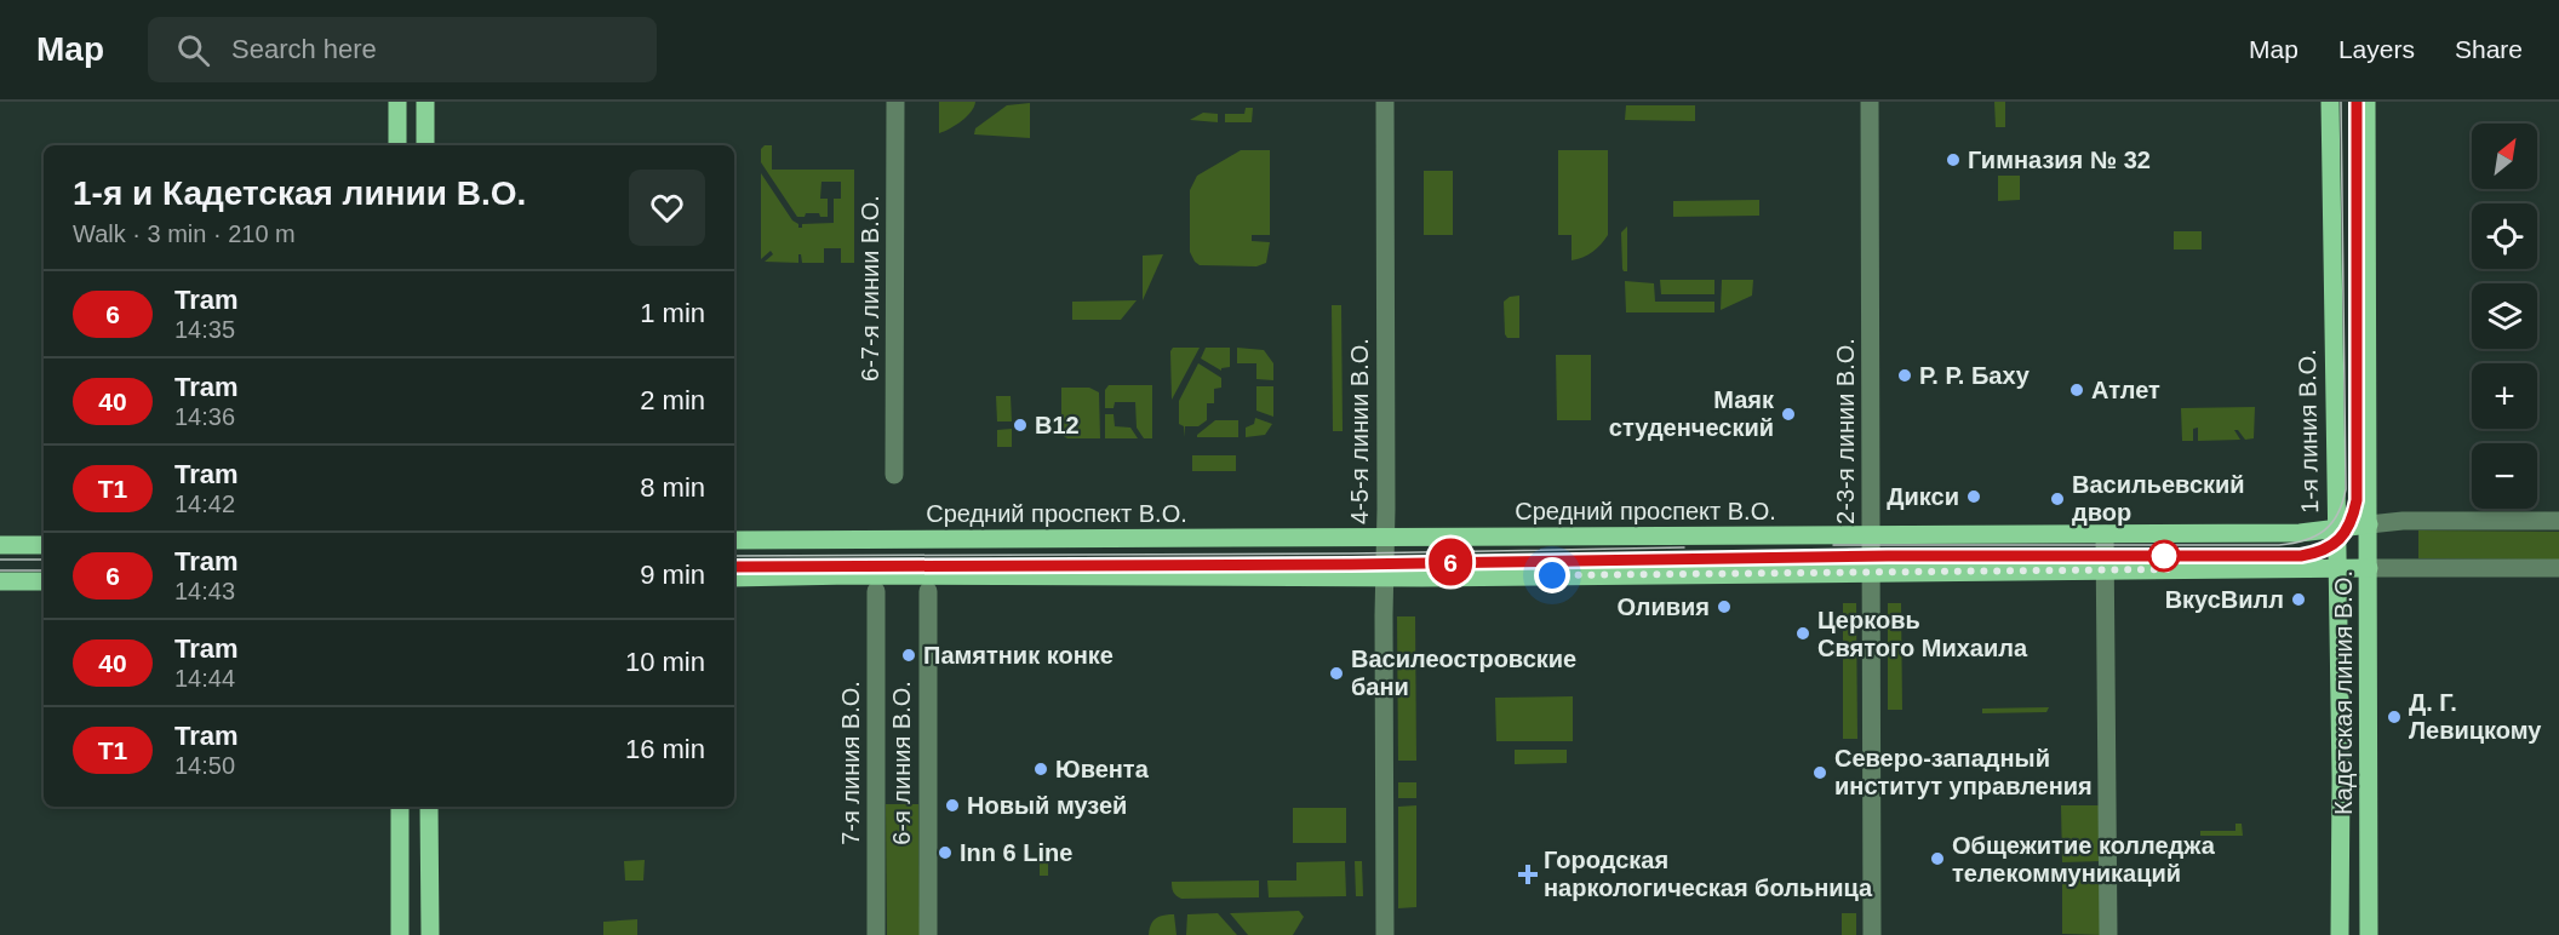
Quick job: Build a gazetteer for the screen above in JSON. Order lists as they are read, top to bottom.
{
  "streets": {
    "main road": ["1-я линия В.О.", "Средний проспект В.О.", "Кадетская линия В.О."],
    "street": [
      "6-7-я линии В.О.",
      "4-5-я линии В.О.",
      "2-3-я линии В.О.",
      "7-я линия В.О.",
      "6-я линия В.О."
    ]
  },
  "crossings": [
    ["4-5-я линии В.О.", "Средний проспект В.О."],
    ["2-3-я линии В.О.", "Средний проспект В.О."],
    ["1-я линия В.О.", "Средний проспект В.О."],
    ["Средний проспект В.О.", "Кадетская линия В.О."]
  ],
  "places": {
    "other": [
      "Гимназия № 32",
      "Р. Р. Баху",
      "Атлет",
      "Маяк студенческий",
      "B12",
      "Дикси",
      "Васильевский двор",
      "ВкусВилл",
      "Оливия",
      "Церковь Святого Михаила",
      "Памятник конке",
      "Василеостровские бани",
      "Д. Г. Левицкому",
      "Ювента",
      "Северо-западный институт управления",
      "Новый музей",
      "Inn 6 Line",
      "Общежитие колледжа телекоммуникаций"
    ],
    "health": ["Городская наркологическая больница"]
  },
  "lines": ["tram line 6"],
  "north": "top right",
  "page": {
    "header": "Map",
    "search": "Search here",
    "nav": ["Map", "Layers", "Share"],
    "on_map": "6",
    "map_buttons": ["+", "−"],
    "heading": ["1-я и Кадетская линии В.О.", "Walk · 3 min · 210 m"],
    "list": [
      {
        "mark": "6",
        "name": "Tram",
        "note": "14:35",
        "value": "1 min"
      },
      {
        "mark": "40",
        "name": "Tram",
        "note": "14:36",
        "value": "2 min"
      },
      {
        "mark": "Т1",
        "name": "Tram",
        "note": "14:42",
        "value": "8 min"
      },
      {
        "mark": "6",
        "name": "Tram",
        "note": "14:43",
        "value": "9 min"
      },
      {
        "mark": "40",
        "name": "Tram",
        "note": "14:44",
        "value": "10 min"
      },
      {
        "mark": "Т1",
        "name": "Tram",
        "note": "14:50",
        "value": "16 min"
      }
    ]
  }
}
